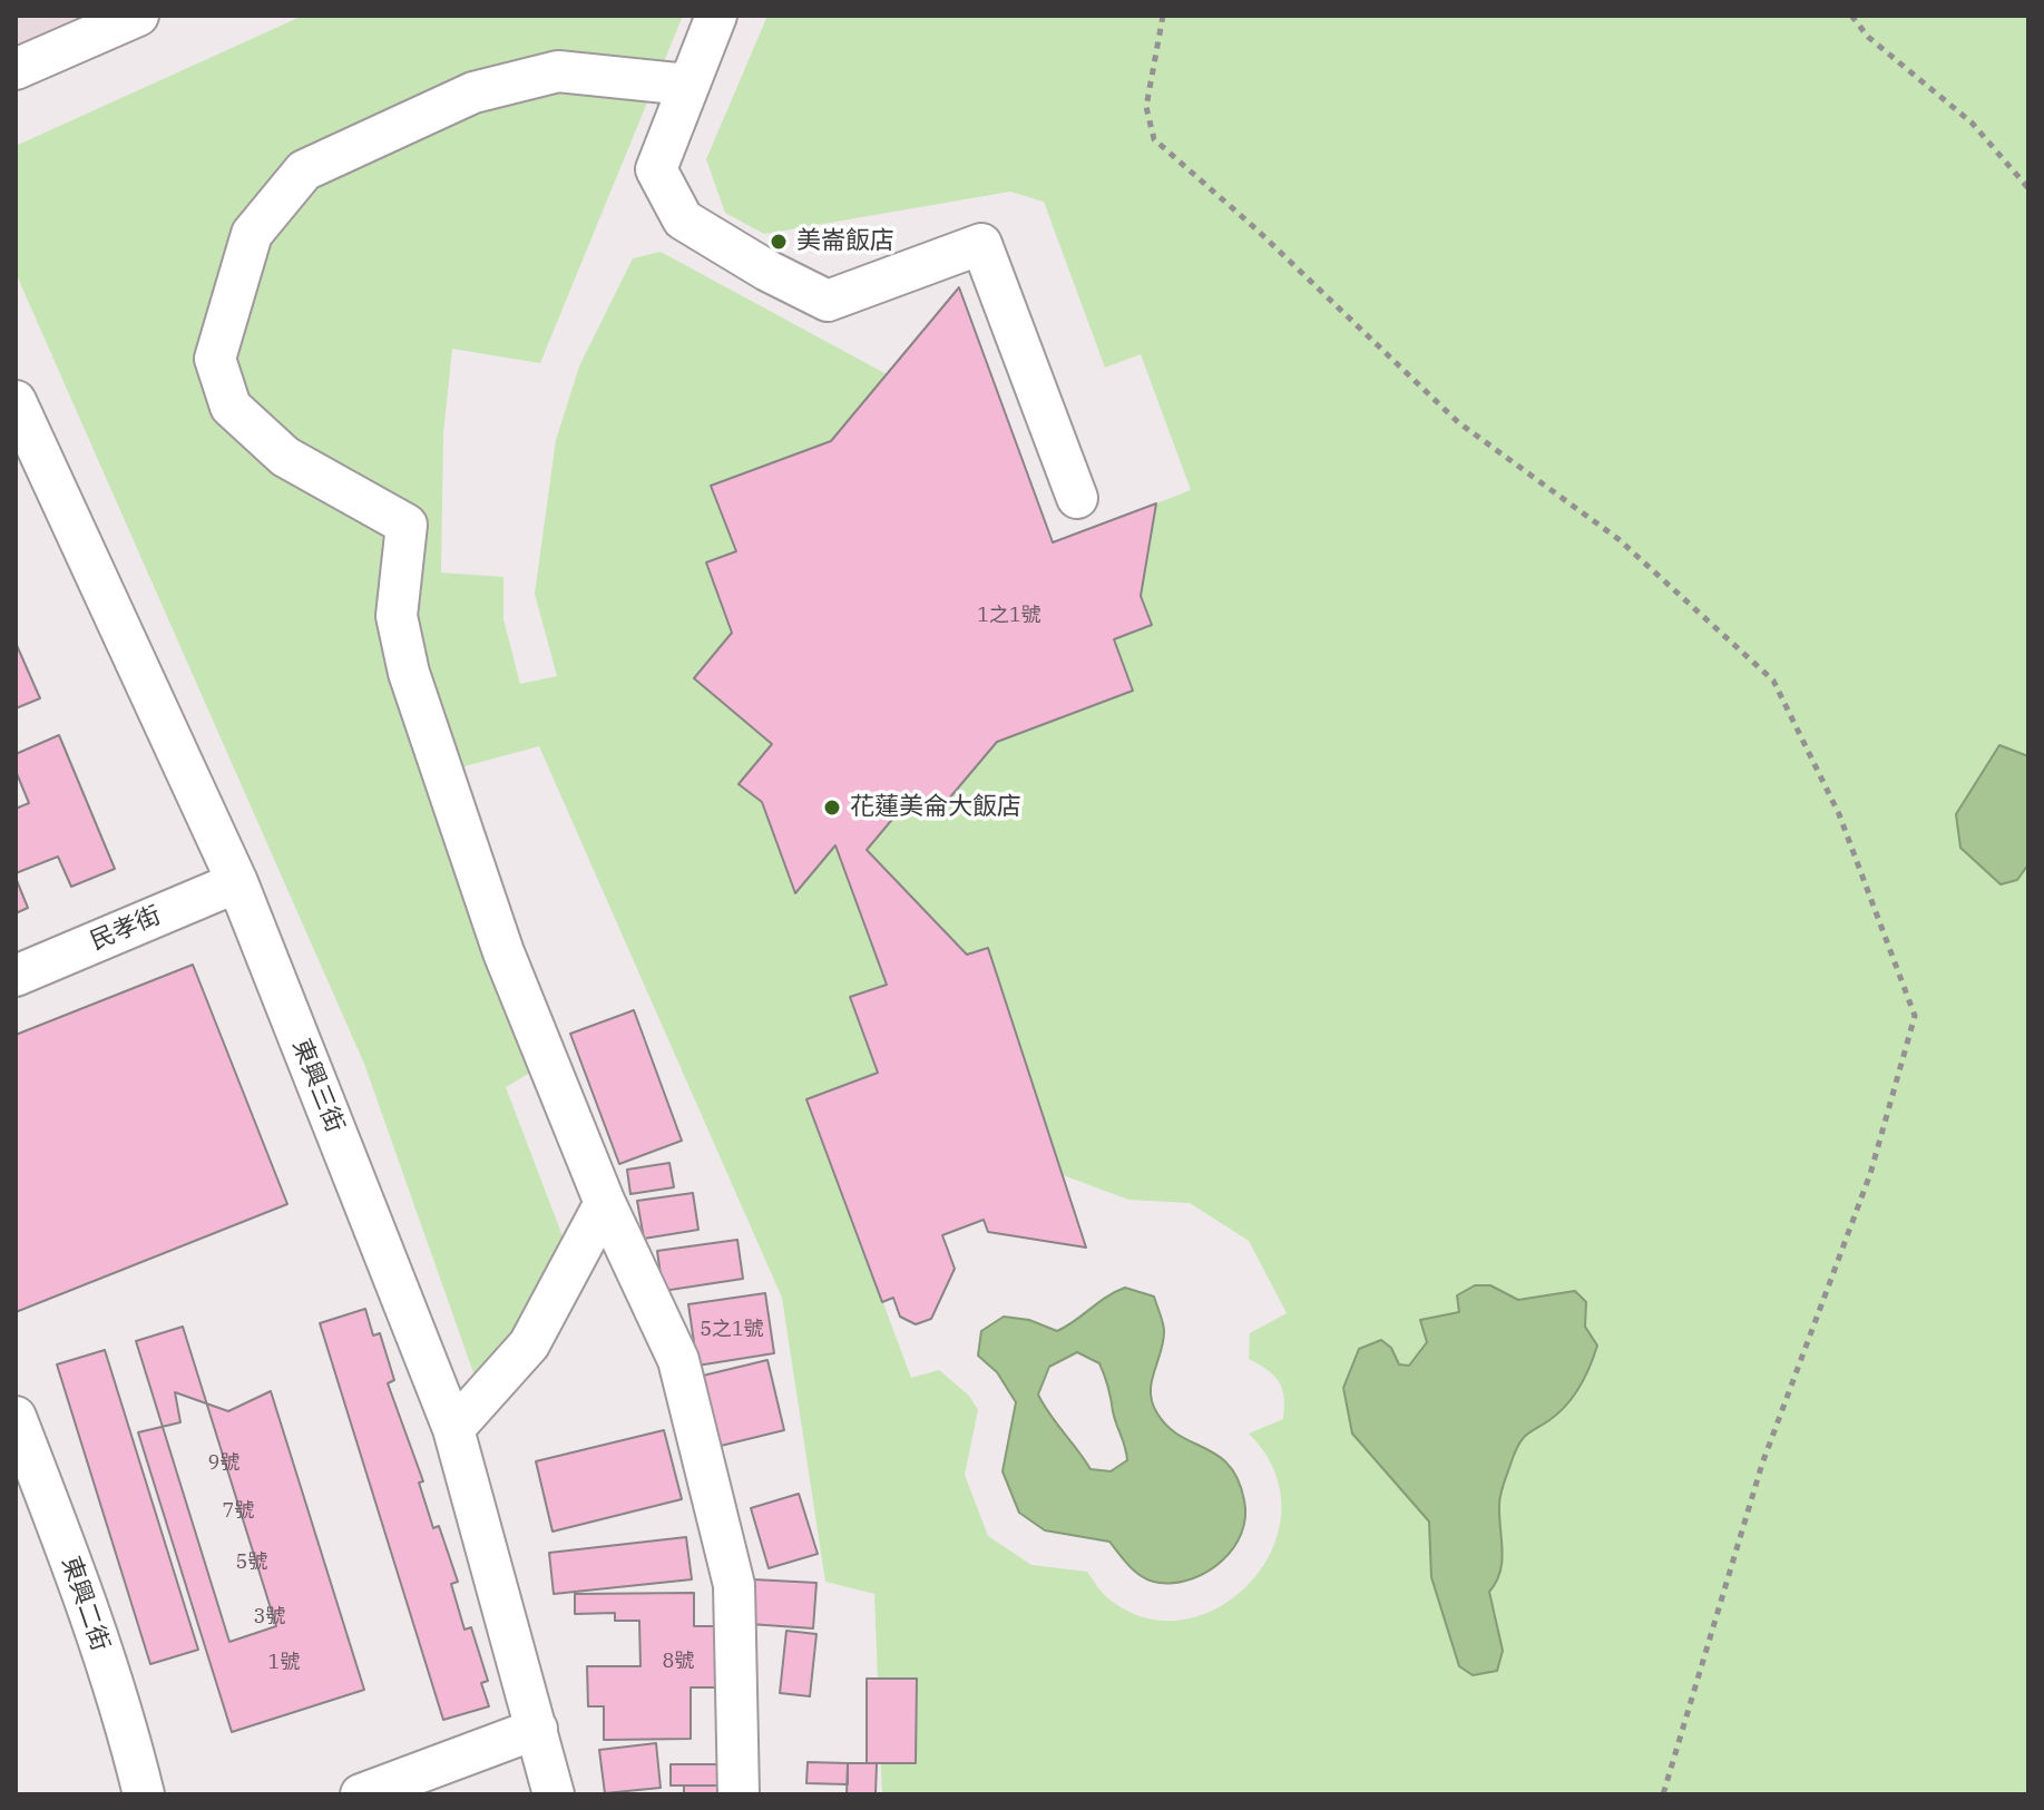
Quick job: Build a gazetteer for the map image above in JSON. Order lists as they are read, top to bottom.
{
  "streets": {
    "street": ["民孝街", "東興三街", "東興二街"]
  },
  "crossings": [
    ["民孝街", "東興三街"]
  ],
  "places": ["美崙飯店", "花蓮美侖大飯店"],
  "house_numbers": [
    "1之1號",
    "5之1號",
    "9號",
    "7號",
    "5號",
    "3號",
    "8號",
    "1號"
  ]
}
